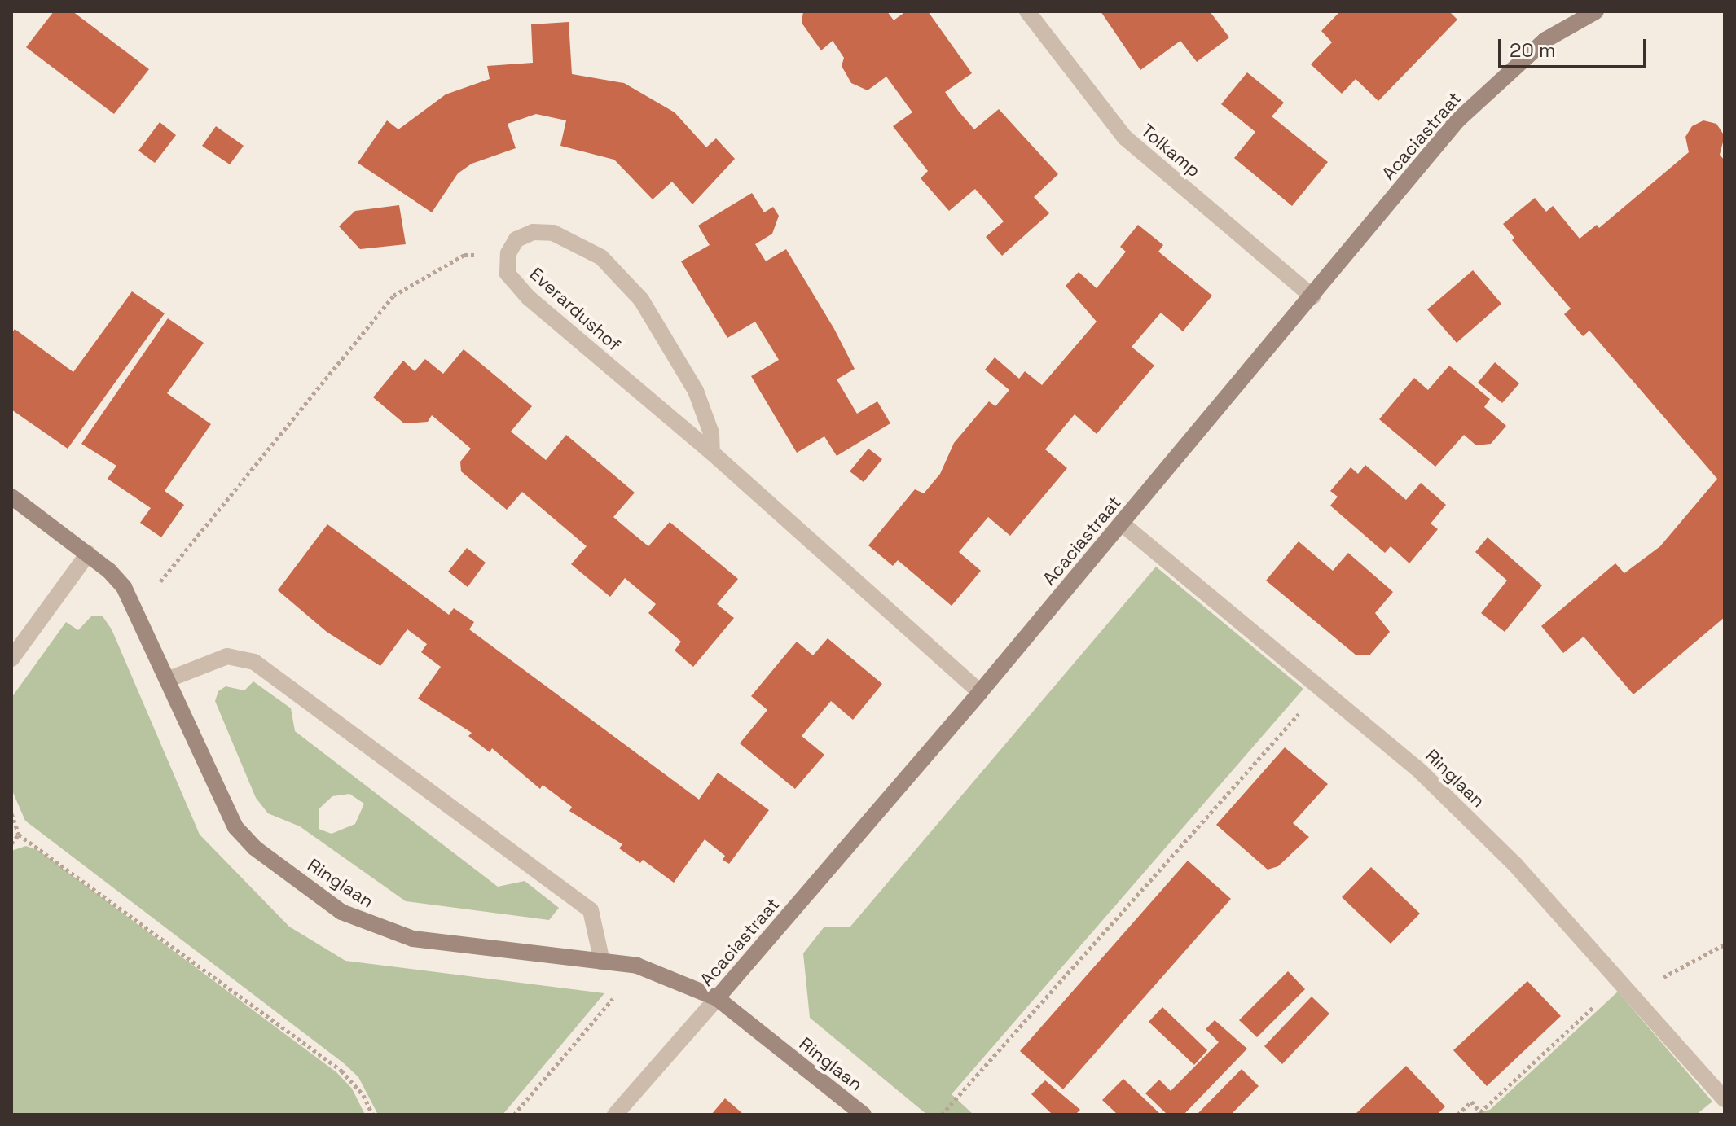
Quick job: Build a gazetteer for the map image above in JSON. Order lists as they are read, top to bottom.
{
  "streets": {
    "street": [
      "Acaciastraat",
      "Tolkamp",
      "Everardushof",
      "Ringlaan"
    ]
  },
  "crossings": [
    ["Acaciastraat", "Tolkamp"],
    ["Acaciastraat", "Everardushof"],
    ["Acaciastraat", "Ringlaan"]
  ],
  "scale_bar": "20 m"
}
